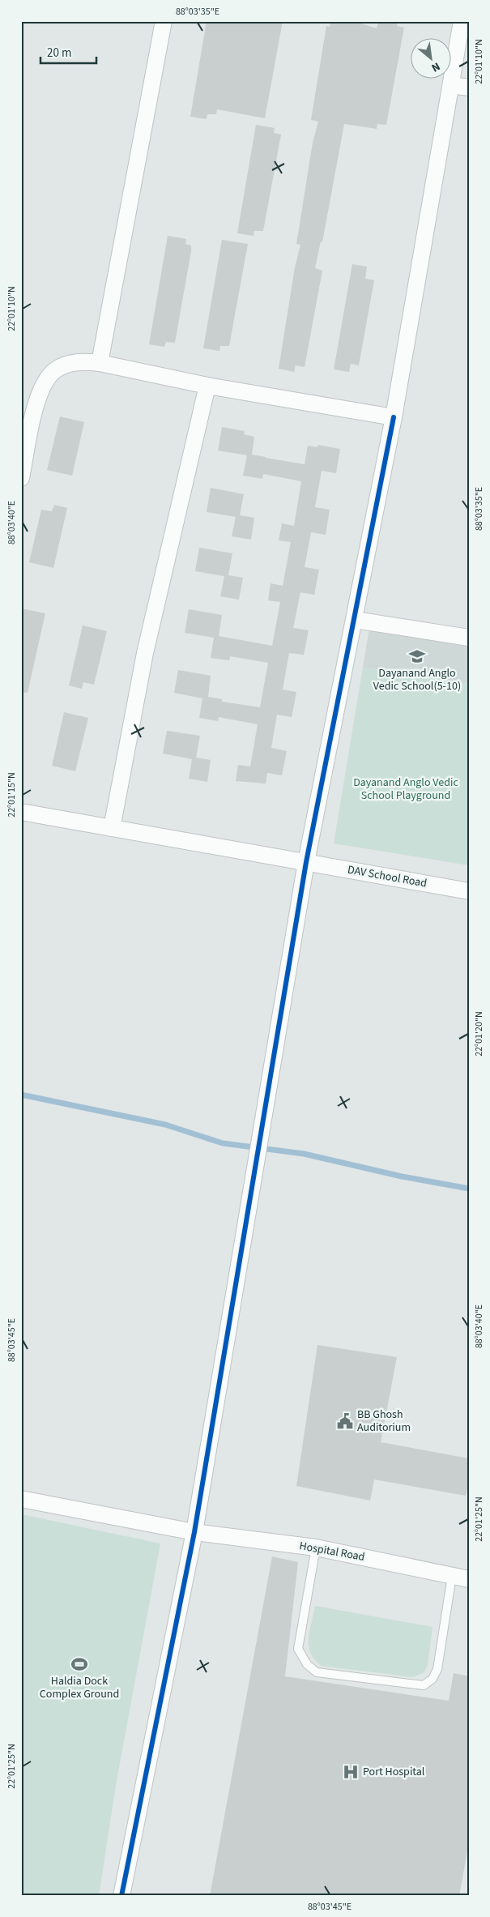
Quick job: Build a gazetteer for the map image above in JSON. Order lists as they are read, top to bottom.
{
  "streets": {
    "street": ["DAV School Road", "Hospital Road"]
  },
  "parks": ["Dayanand Anglo Vedic School Playground"],
  "places": {
    "school or university": ["Dayanand Anglo Vedic School(5-10)"],
    "public building": ["BB Ghosh Auditorium"],
    "sports": ["Haldia Dock Complex Ground"],
    "hospital": ["Port Hospital"]
  },
  "scale_bar": "20 m",
  "north": "bottom right",
  "coordinates": [
    "88°03'35\"E",
    "22°01'10\"N",
    "88°03'40\"E",
    "22°01'15\"N",
    "22°01'20\"N",
    "88°03'45\"E",
    "22°01'25\"N"
  ]
}
